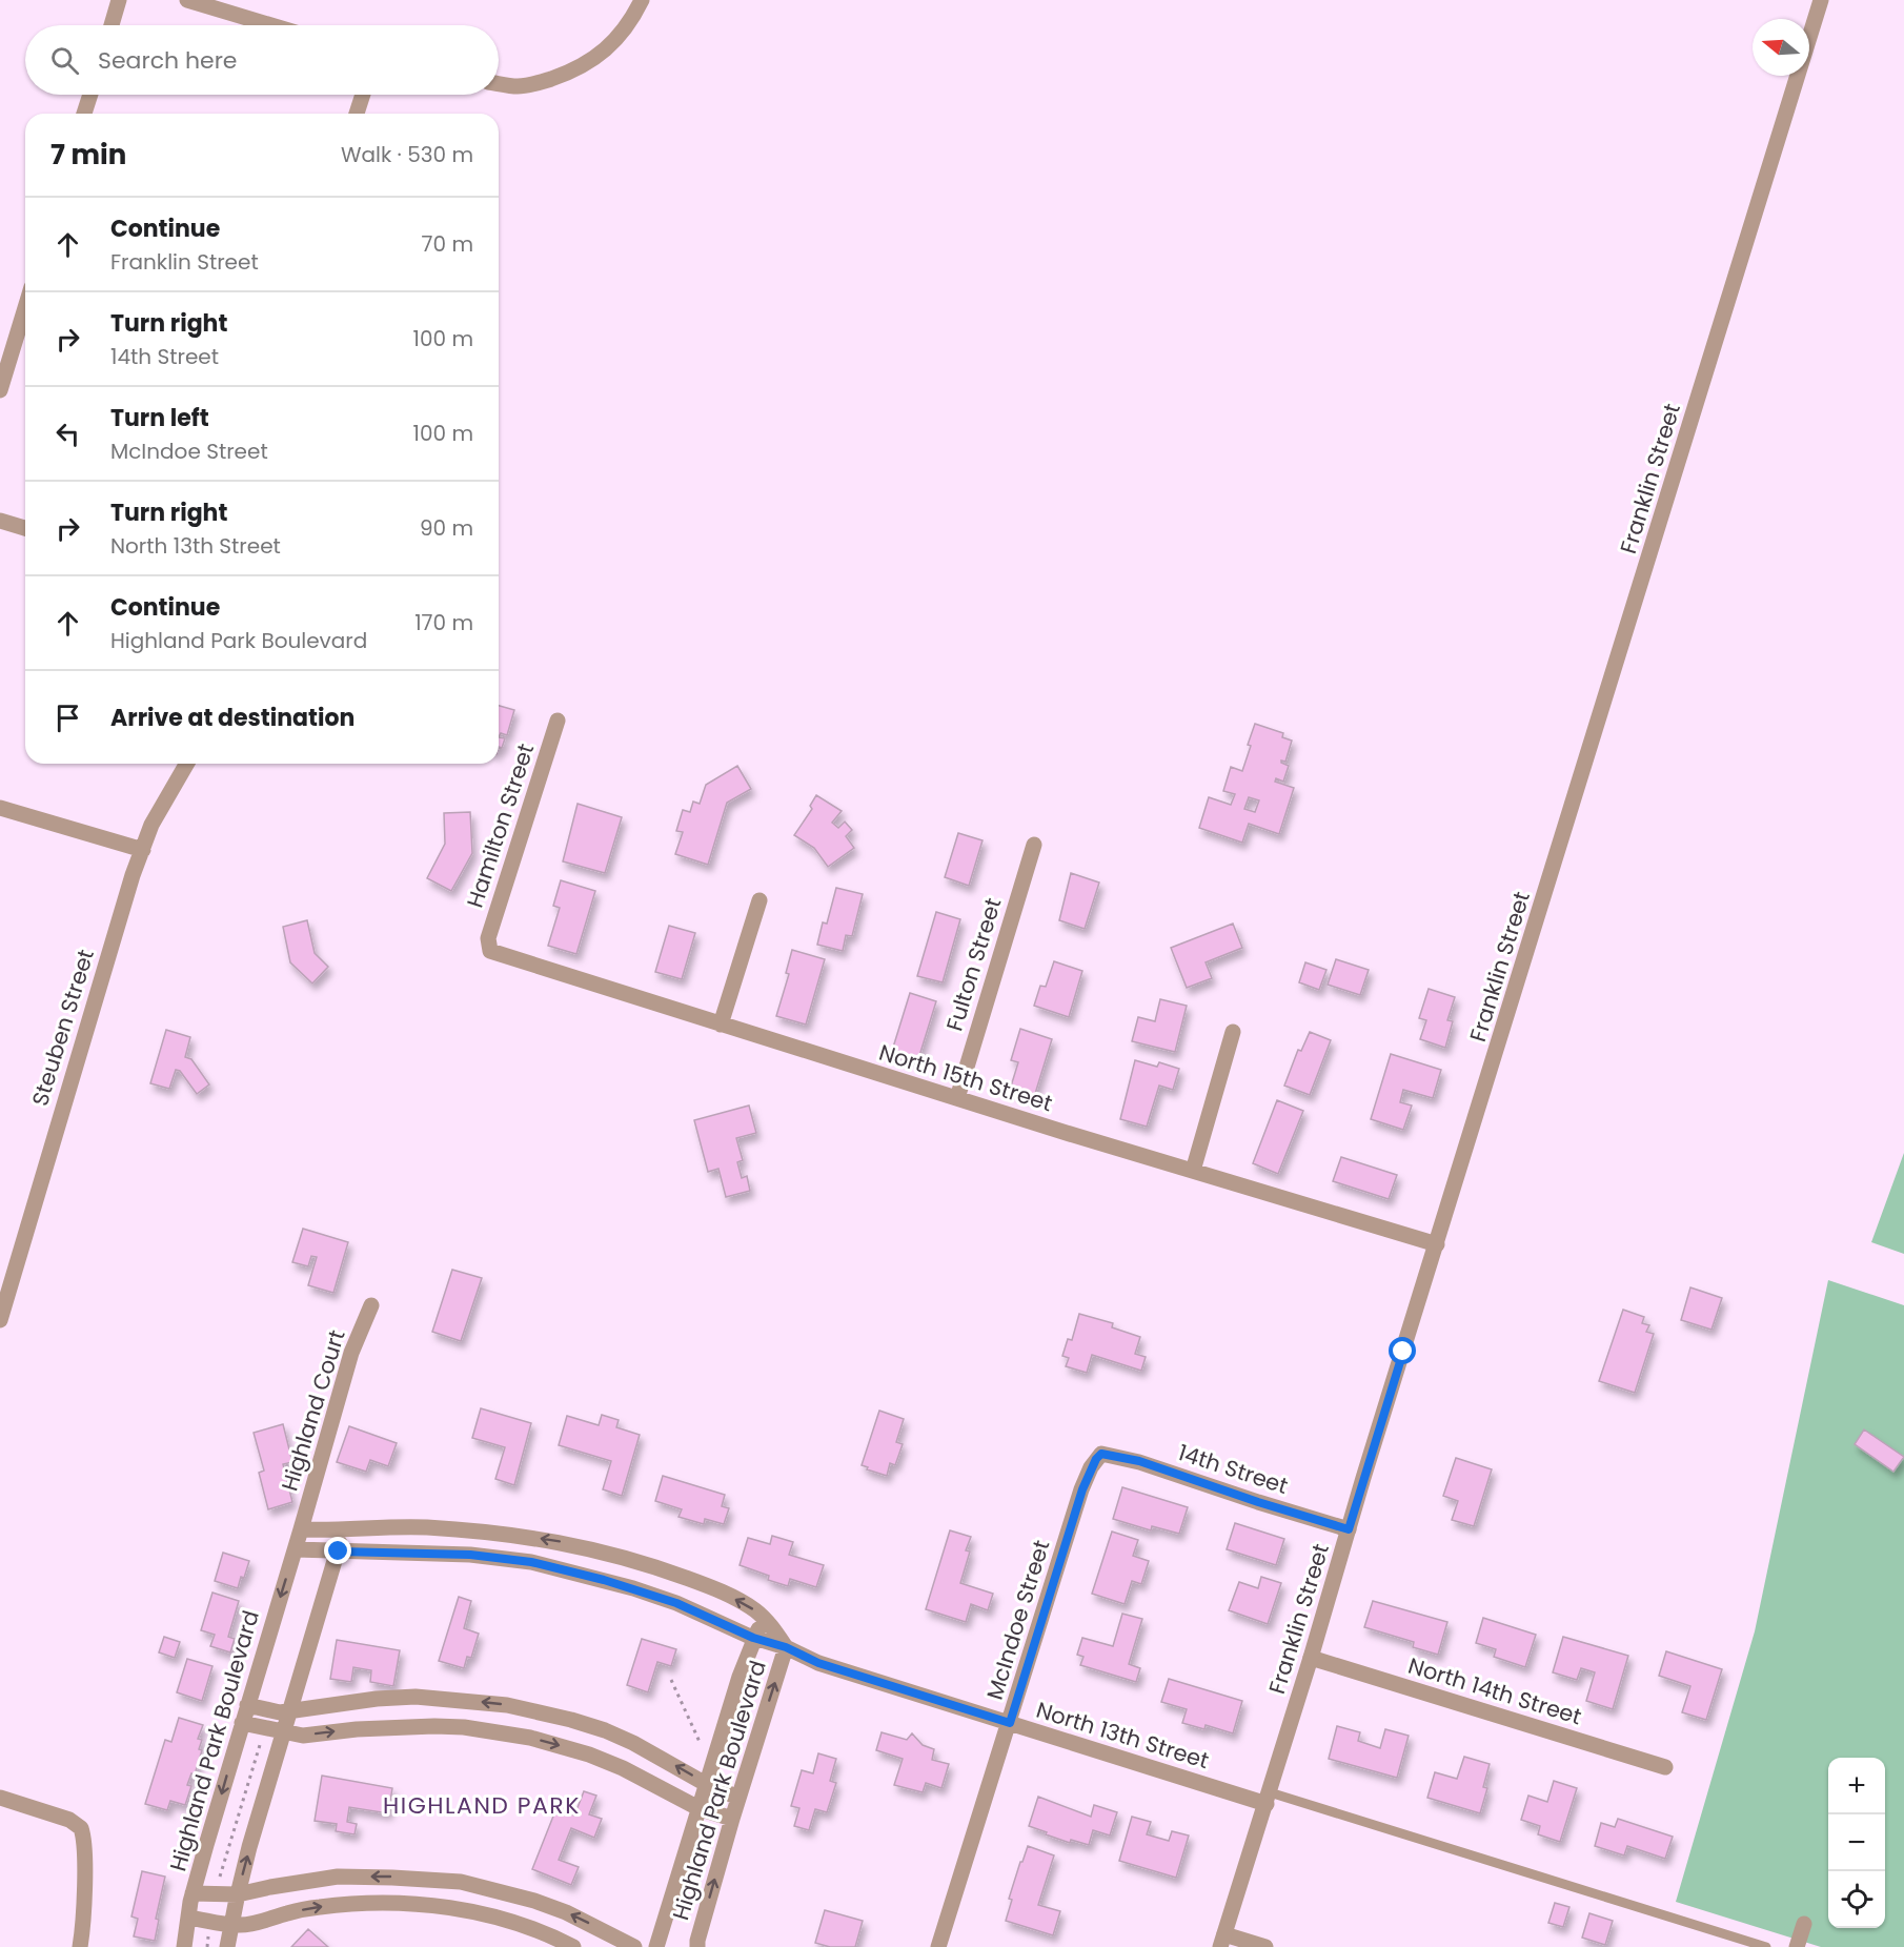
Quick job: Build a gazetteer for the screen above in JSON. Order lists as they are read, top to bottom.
{
  "streets": {
    "street": [
      "Franklin Street",
      "Hamilton Street",
      "Fulton Street",
      "Steuben Street",
      "North 15th Street",
      "Highland Court",
      "14th Street",
      "McIndoe Street",
      "North 14th Street",
      "North 13th Street",
      "Highland Park Boulevard"
    ]
  },
  "crossings": [
    ["Franklin Street", "North 15th Street"],
    ["Franklin Street", "14th Street"],
    ["Franklin Street", "North 14th Street"],
    ["Franklin Street", "North 13th Street"],
    ["Hamilton Street", "North 15th Street"],
    ["Fulton Street", "North 15th Street"],
    ["Highland Court", "Highland Park Boulevard"],
    ["14th Street", "McIndoe Street"],
    ["McIndoe Street", "North 13th Street"],
    ["North 13th Street", "Highland Park Boulevard"]
  ],
  "districts": ["HIGHLAND PARK"],
  "north": "left",
  "page": {
    "search": "Search here",
    "heading": ["7 min", "Walk · 530 m"],
    "list": [
      ["Continue", "Franklin Street", "70 m"],
      ["Turn right", "14th Street", "100 m"],
      ["Turn left", "McIndoe Street", "100 m"],
      ["Turn right", "North 13th Street", "90 m"],
      ["Continue", "Highland Park Boulevard", "170 m"],
      "Arrive at destination"
    ],
    "map_buttons": ["+", "−"]
  }
}
